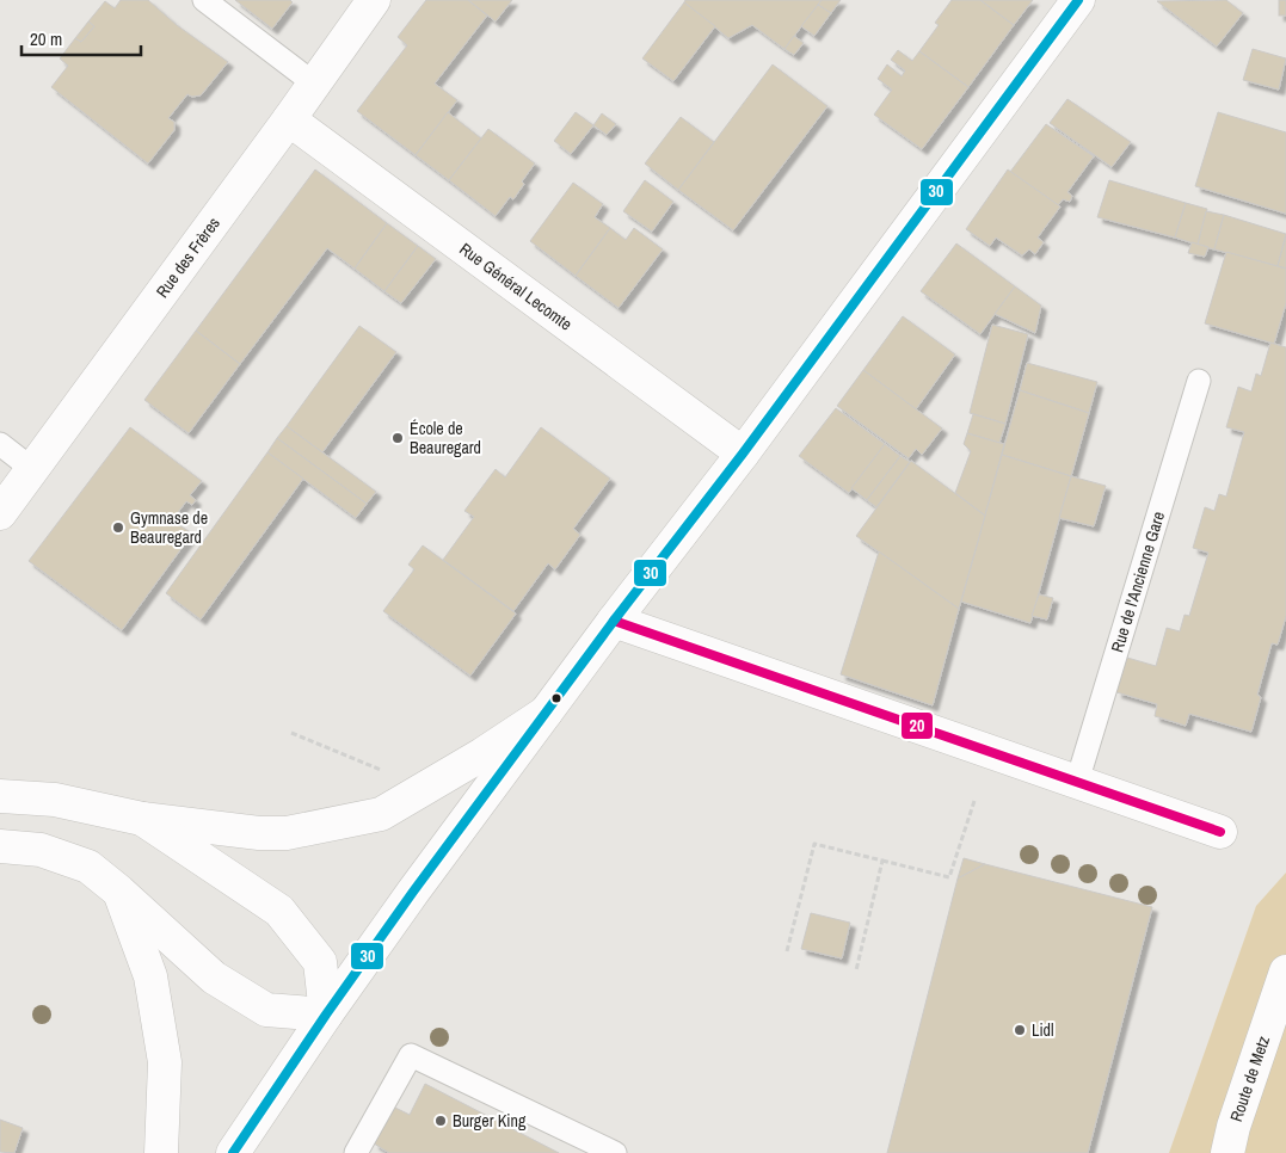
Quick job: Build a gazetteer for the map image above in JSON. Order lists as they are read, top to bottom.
{
  "streets": {
    "main road": ["Rue des Frères", "Rue Général Lecomte", "Route de Metz"],
    "lane": ["Rue de l'Ancienne Gare"]
  },
  "crossings": [
    ["Rue des Frères", "Rue Général Lecomte"]
  ],
  "places": [
    "École de Beauregard",
    "Gymnase de Beauregard",
    "Lidl",
    "Burger King"
  ],
  "lines": ["transit line 30", "transit line 20"],
  "scale_bar": "20 m"
}
